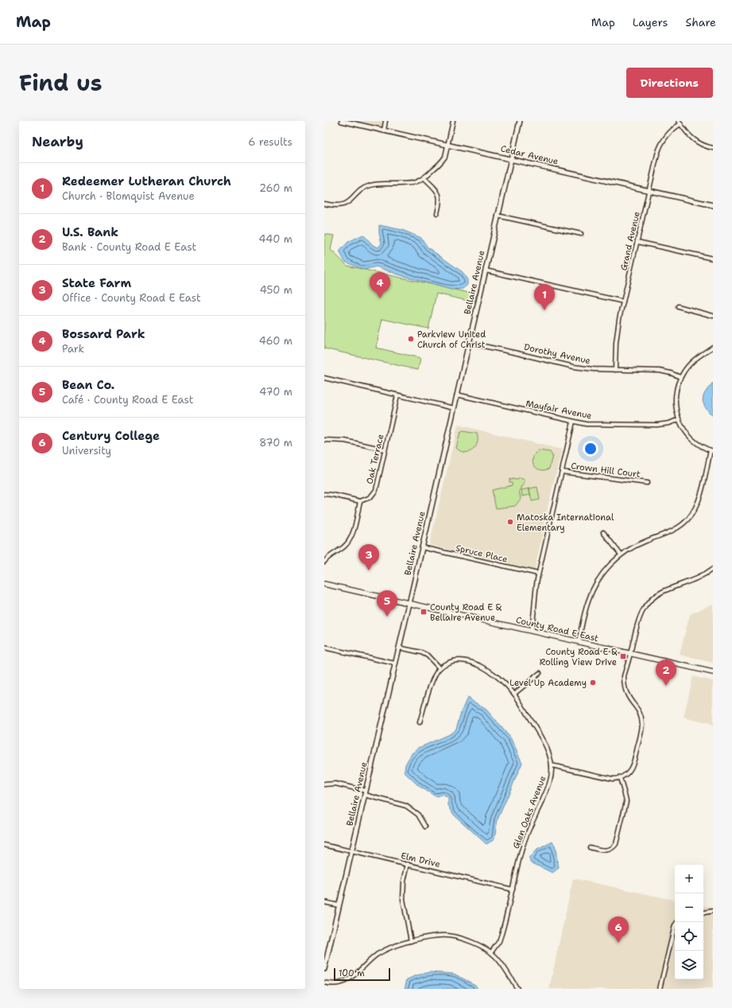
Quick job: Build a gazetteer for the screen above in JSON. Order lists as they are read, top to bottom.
{
  "streets": {
    "main road": ["County Road E East"],
    "street": [
      "Cedar Avenue",
      "Grand Avenue",
      "Bellaire Avenue",
      "Dorothy Avenue",
      "Mayfair Avenue",
      "Oak Terrace",
      "Crown Hill Court",
      "Spruce Place",
      "Glen Oaks Avenue",
      "Elm Drive"
    ]
  },
  "crossings": [
    ["Cedar Avenue", "Grand Avenue"],
    ["Cedar Avenue", "Bellaire Avenue"],
    ["Grand Avenue", "Dorothy Avenue"],
    ["Bellaire Avenue", "Dorothy Avenue"],
    ["Bellaire Avenue", "Mayfair Avenue"],
    ["Bellaire Avenue", "Spruce Place"],
    ["Bellaire Avenue", "County Road E East"],
    ["Bellaire Avenue", "Elm Drive"],
    ["Glen Oaks Avenue", "Elm Drive"]
  ],
  "places": {
    "other": ["Parkview United Church of Christ", "Matoska International Elementary", "Level Up Academy"],
    "transit": ["County Road E & Bellaire Avenue", "County Road E & Rolling View Drive"]
  },
  "scale_bar": "100 m",
  "page": {
    "header": "Map",
    "nav": ["Map", "Layers", "Share"],
    "title": "Find us",
    "buttons": "Directions",
    "heading": ["Nearby", "6 results"],
    "list": [
      {
        "mark": "1",
        "name": "Redeemer Lutheran Church",
        "note": "Church · Blomquist Avenue",
        "value": "260 m"
      },
      {
        "mark": "2",
        "name": "U.S. Bank",
        "note": "Bank · County Road E East",
        "value": "440 m"
      },
      {
        "mark": "3",
        "name": "State Farm",
        "note": "Office · County Road E East",
        "value": "450 m"
      },
      {
        "mark": "4",
        "name": "Bossard Park",
        "note": "Park",
        "value": "460 m"
      },
      {
        "mark": "5",
        "name": "Bean Co.",
        "note": "Café · County Road E East",
        "value": "470 m"
      },
      {
        "mark": "6",
        "name": "Century College",
        "note": "University",
        "value": "870 m"
      }
    ],
    "pins": [
      "4",
      "1",
      "3",
      "5",
      "2",
      "6"
    ],
    "map_buttons": ["+", "−"],
    "scale": "100 m"
  }
}
